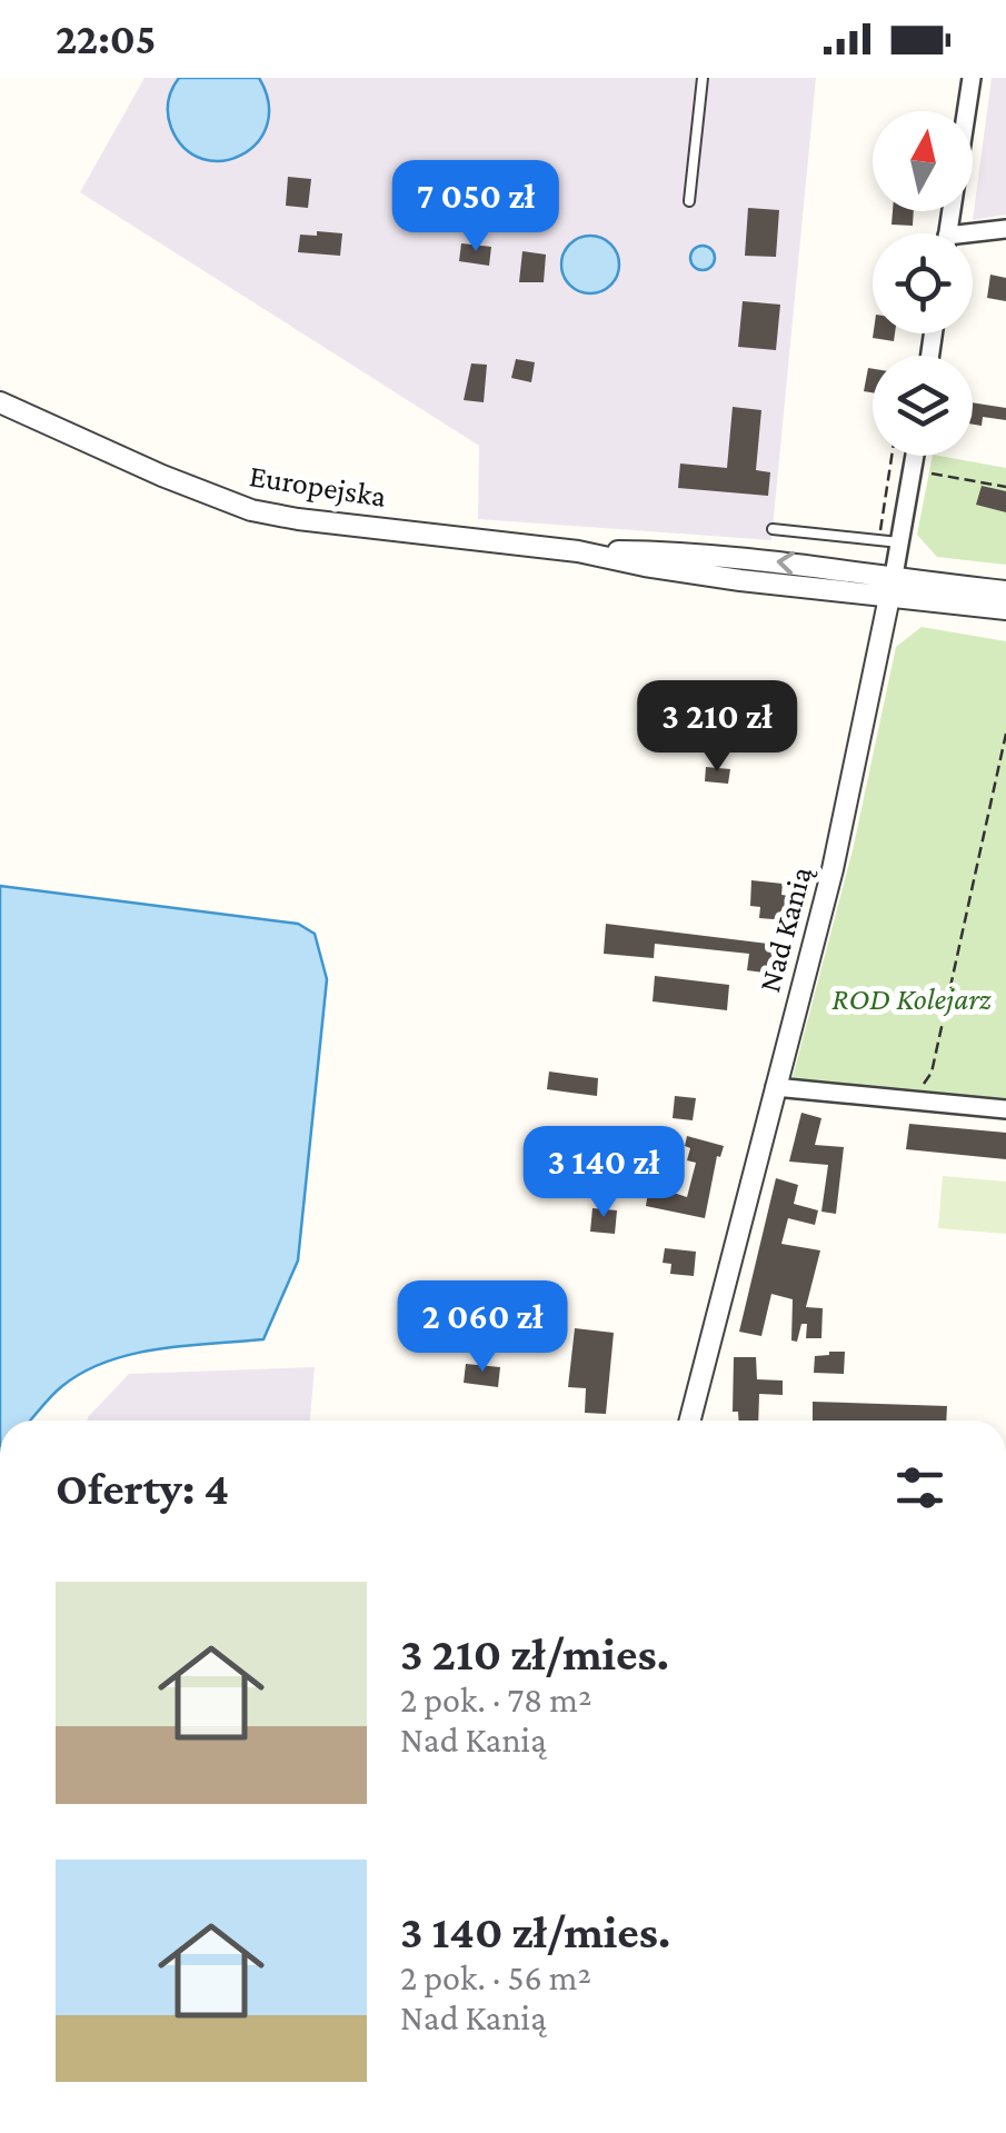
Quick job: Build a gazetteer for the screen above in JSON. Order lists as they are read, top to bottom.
{
  "streets": {
    "street": ["Europejska", "Nad Kanią"]
  },
  "crossings": [
    ["Europejska", "Nad Kanią"]
  ],
  "parks": ["ROD Kolejarz"],
  "north": "top",
  "page": {
    "status": "22:05",
    "price": [
      "7 050 zł",
      "3 210 zł",
      "3 140 zł",
      "2 060 zł"
    ],
    "heading": "Oferty: 4",
    "list": [
      {
        "name": "3 210 zł/mies.",
        "note": "2 pok. · 78 m² · Nad Kanią"
      },
      {
        "name": "3 140 zł/mies.",
        "note": "2 pok. · 56 m² · Nad Kanią"
      }
    ]
  }
}
